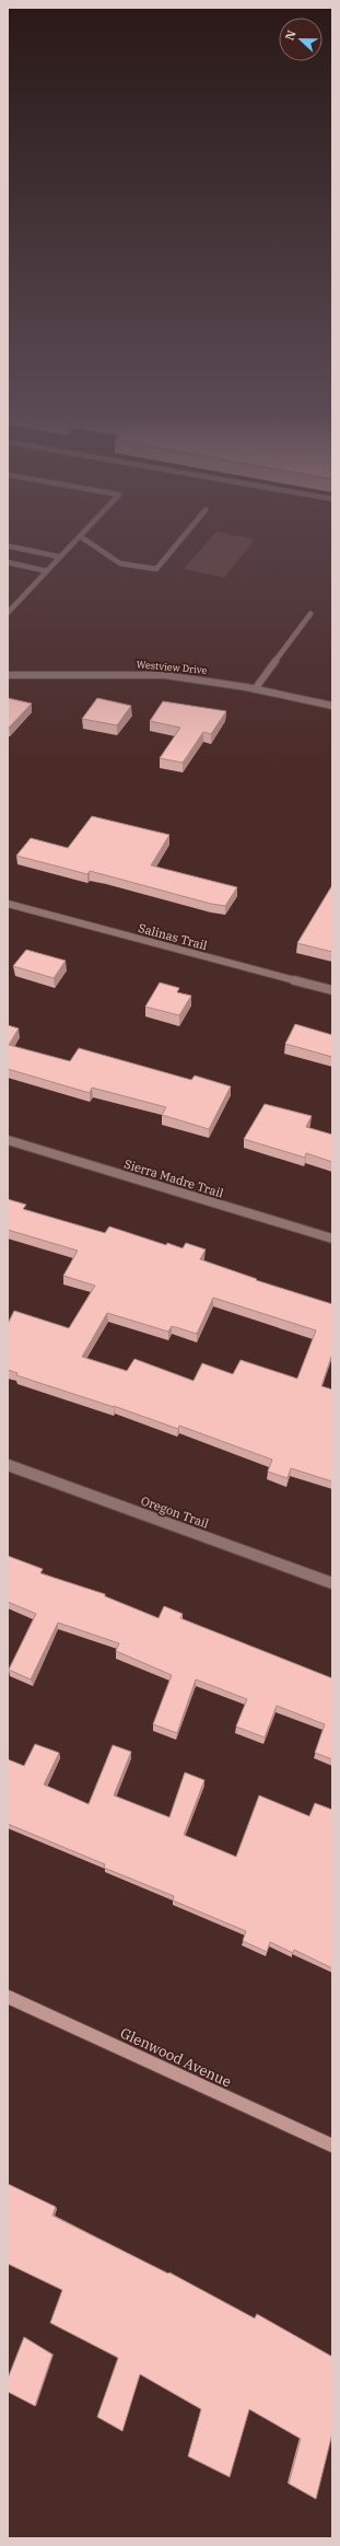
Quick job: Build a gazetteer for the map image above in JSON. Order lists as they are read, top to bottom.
{
  "streets": {
    "street": [
      "Westview Drive",
      "Salinas Trail",
      "Sierra Madre Trail",
      "Oregon Trail",
      "Glenwood Avenue"
    ]
  },
  "north": "left"
}
